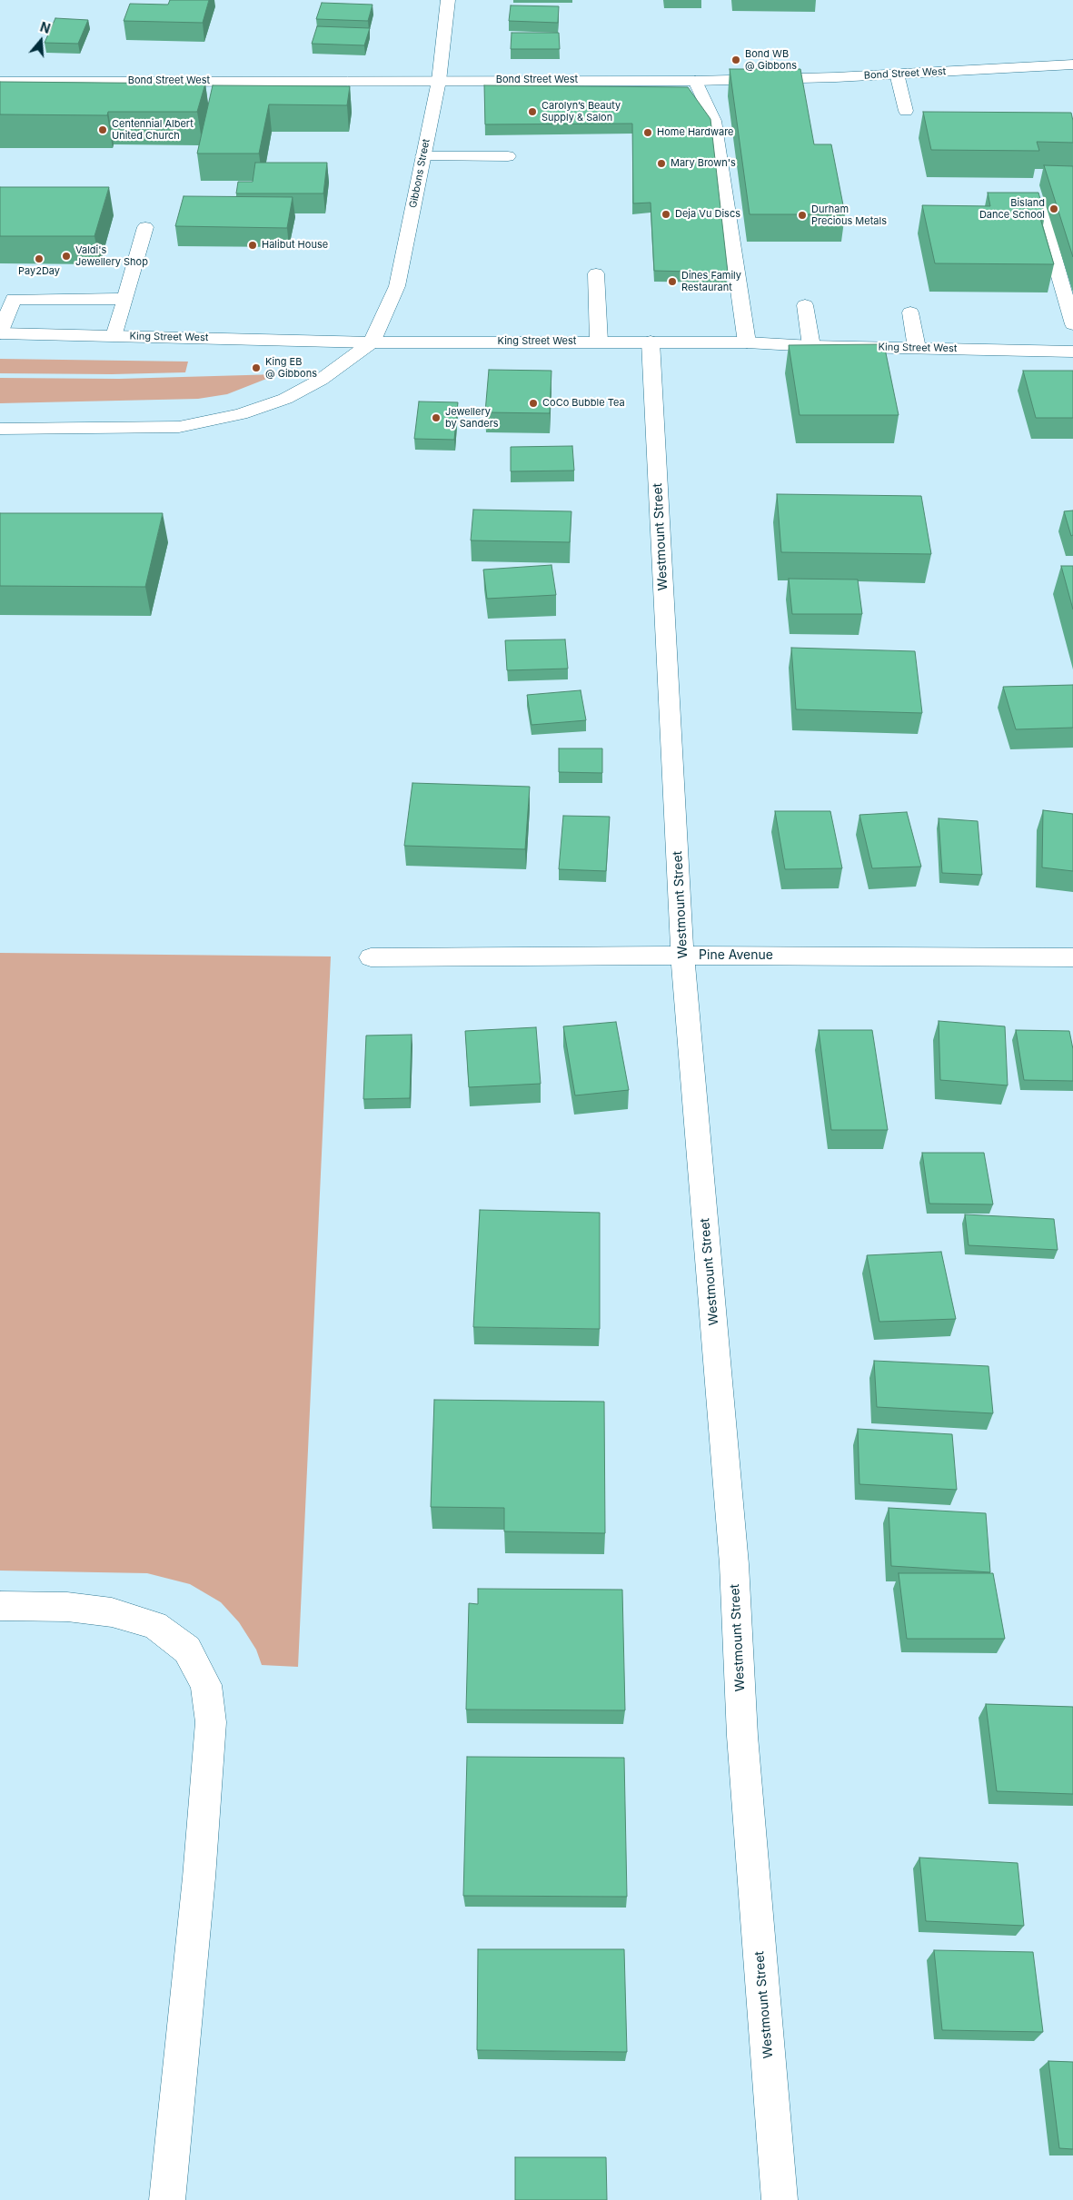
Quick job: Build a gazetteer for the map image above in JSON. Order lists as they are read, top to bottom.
{
  "streets": {
    "street": [
      "Bond Street West",
      "Gibbons Street",
      "King Street West",
      "Westmount Street",
      "Pine Avenue"
    ]
  },
  "crossings": [
    ["Bond Street West", "Gibbons Street"],
    ["Gibbons Street", "King Street West"],
    ["King Street West", "Westmount Street"],
    ["Westmount Street", "Pine Avenue"]
  ],
  "places": [
    "Bond WB @ Gibbons",
    "Carolyn’s Beauty Supply & Salon",
    "Centennial Albert United Church",
    "Home Hardware",
    "Mary Brown's",
    "Bisland Dance School",
    "Deja Vu Discs",
    "Durham Precious Metals",
    "Halibut House",
    "Valdi's Jewellery Shop",
    "Pay2Day",
    "Dines Family Restaurant",
    "King EB @ Gibbons",
    "CoCo Bubble Tea",
    "Jewellery by Sanders"
  ],
  "north": "top"
}
